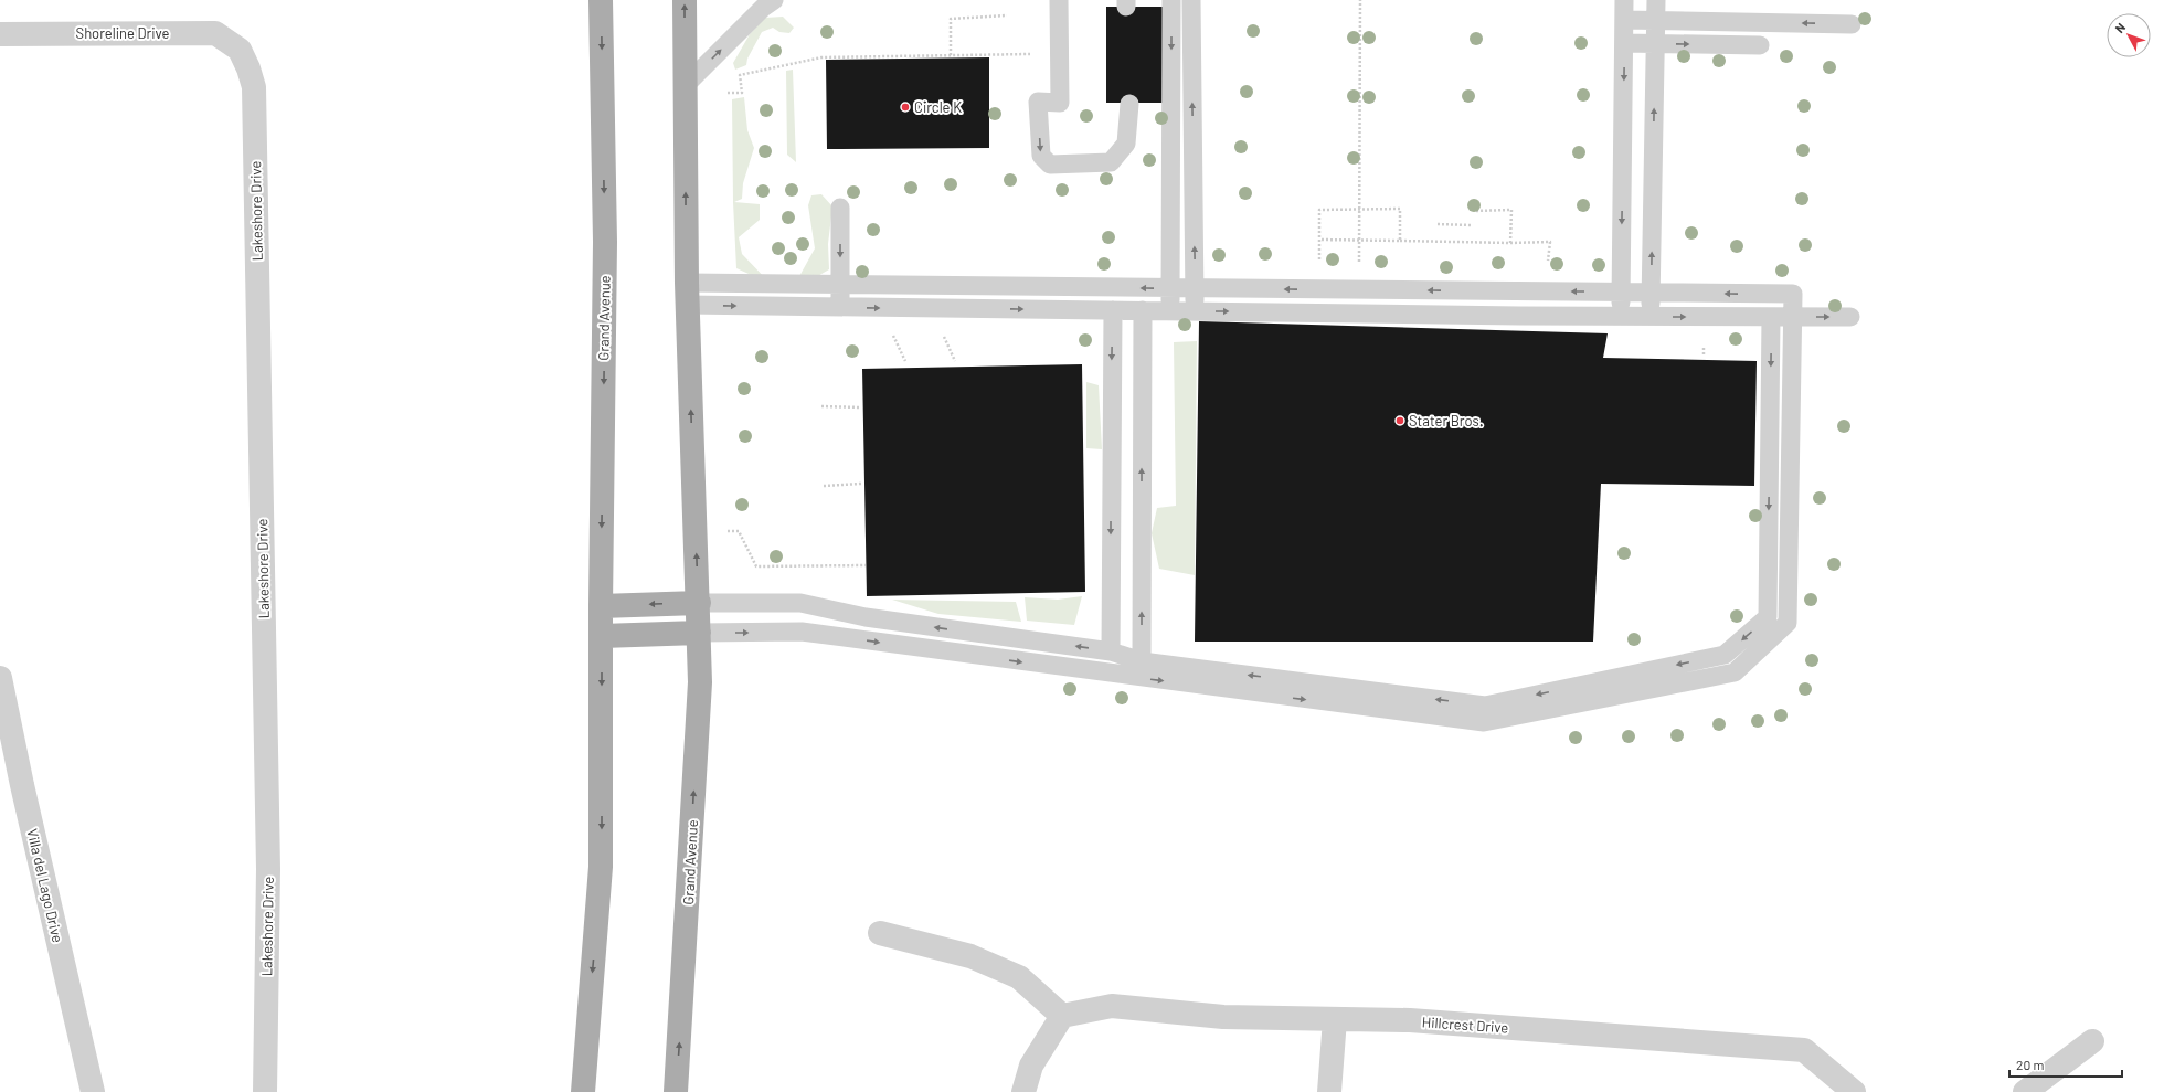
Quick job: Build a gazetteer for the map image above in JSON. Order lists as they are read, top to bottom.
{
  "streets": {
    "main road": ["Grand Avenue"],
    "street": [
      "Shoreline Drive",
      "Lakeshore Drive",
      "Villa del Lago Drive",
      "Hillcrest Drive"
    ]
  },
  "crossings": [
    ["Shoreline Drive", "Lakeshore Drive"]
  ],
  "places": ["Circle K", "Stater Bros."],
  "scale_bar": "20 m",
  "north": "top left"
}
